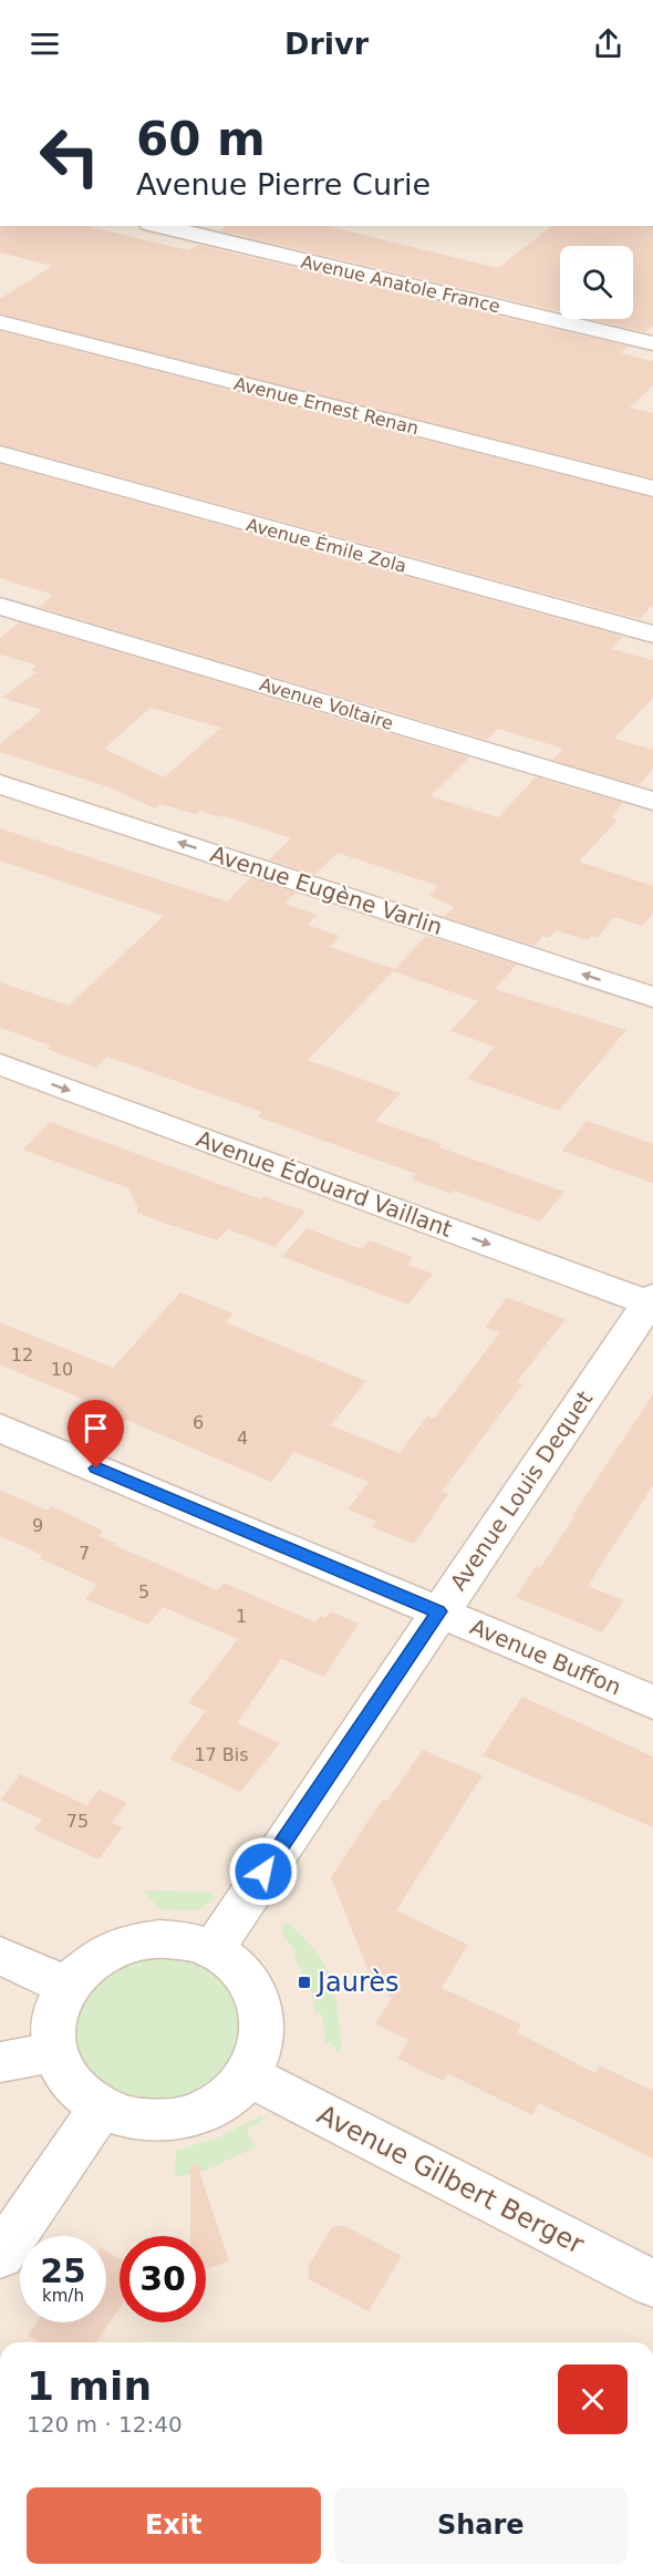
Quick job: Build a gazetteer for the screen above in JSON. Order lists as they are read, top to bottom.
{
  "streets": {
    "street": [
      "Avenue Anatole France",
      "Avenue Ernest Renan",
      "Avenue Émile Zola",
      "Avenue Voltaire",
      "Avenue Eugène Varlin",
      "Avenue Édouard Vaillant",
      "Avenue Louis Dequet",
      "Avenue Buffon",
      "Avenue Gilbert Berger"
    ]
  },
  "crossings": [
    ["Avenue Édouard Vaillant", "Avenue Louis Dequet"],
    ["Avenue Louis Dequet", "Avenue Buffon"],
    ["Avenue Louis Dequet", "Avenue Gilbert Berger"]
  ],
  "one_way": ["Avenue Eugène Varlin", "Avenue Édouard Vaillant"],
  "places": {
    "transit": ["Jaurès"]
  },
  "house_numbers": [
    "12",
    "10",
    "6",
    "4",
    "9",
    "7",
    "5",
    "1",
    "17 Bis",
    "75"
  ],
  "page": {
    "header": "Drivr",
    "turn": ["60 m", "Avenue Pierre Curie"],
    "speed": "25 km/h",
    "limit": "30",
    "heading": ["1 min", "120 m · 12:40"],
    "buttons": ["Exit", "Share"]
  }
}
